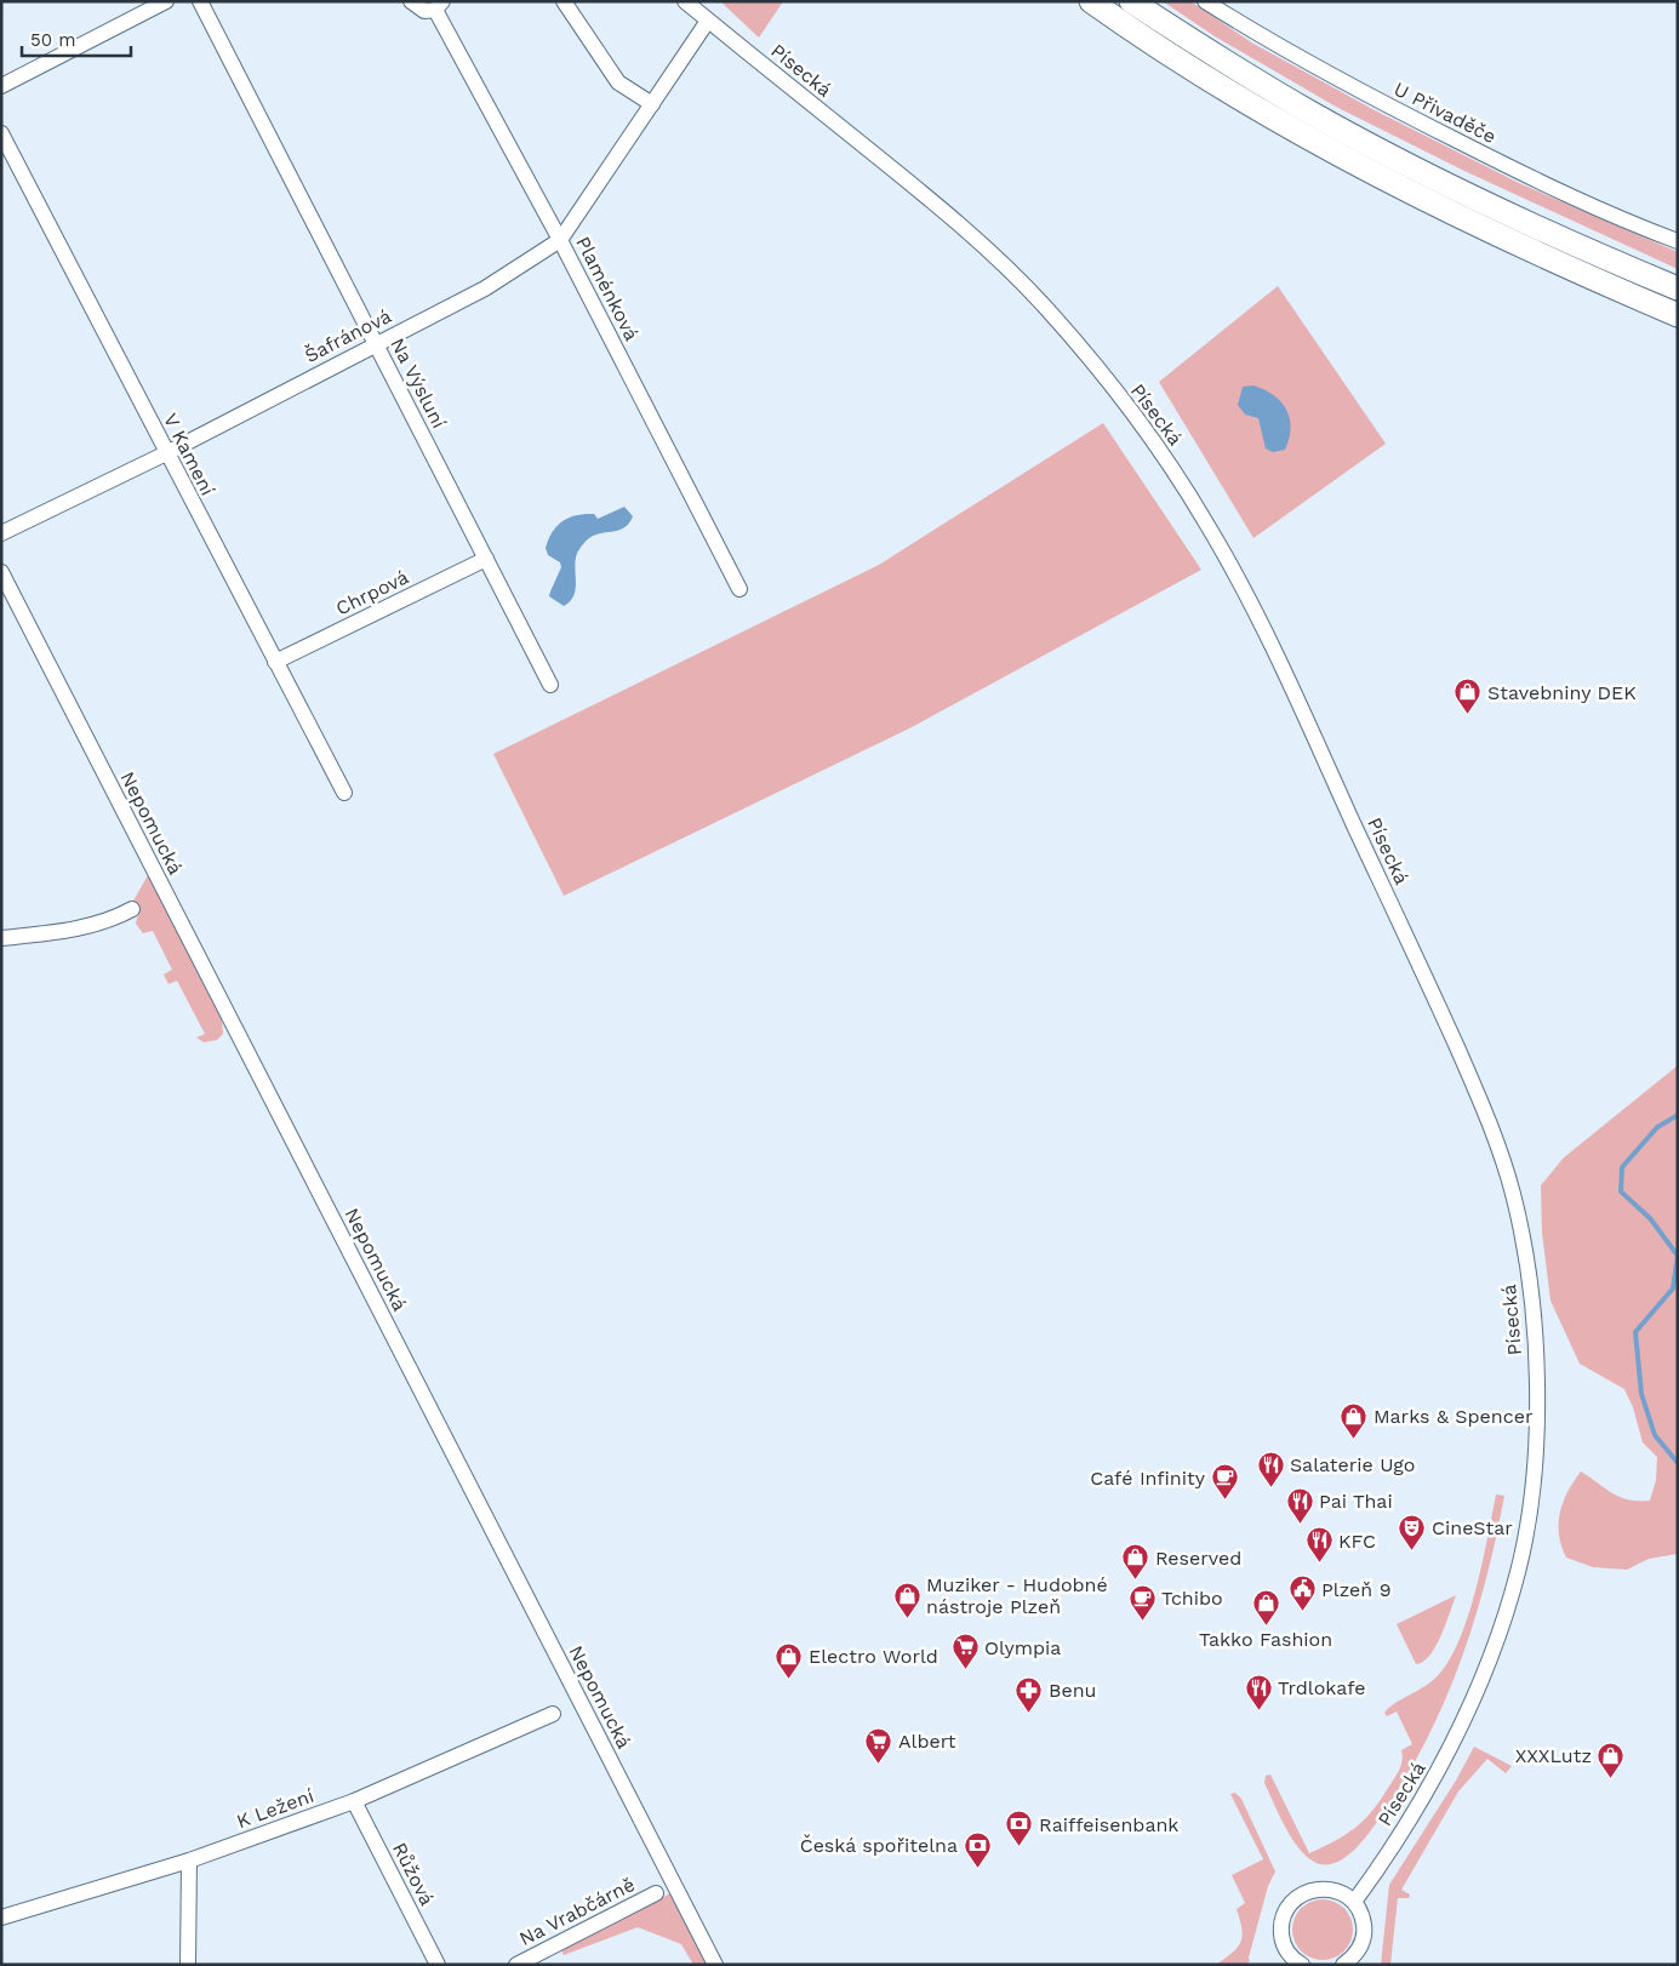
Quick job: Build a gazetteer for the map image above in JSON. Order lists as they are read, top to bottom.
{
  "streets": {
    "street": [
      "Písecká",
      "U Přivaděče",
      "Plaménková",
      "Šafránová",
      "Na Výsluní",
      "V Kamení",
      "Chrpová",
      "Nepomucká",
      "K Ležení",
      "Růžová",
      "Na Vrabčárně"
    ]
  },
  "crossings": [
    ["Písecká", "Šafránová"],
    ["Plaménková", "Šafránová"],
    ["Šafránová", "Na Výsluní"],
    ["Šafránová", "V Kamení"],
    ["Na Výsluní", "Chrpová"],
    ["V Kamení", "Chrpová"],
    ["K Ležení", "Růžová"]
  ],
  "places": {
    "shop": [
      "Stavebniny DEK",
      "Marks & Spencer",
      "Reserved",
      "Muziker - Hudobné nástroje Plzeň",
      "Takko Fashion",
      "Electro World",
      "XXXLutz"
    ],
    "restaurant": [
      "Salaterie Ugo",
      "Pai Thai",
      "KFC",
      "Trdlokafe"
    ],
    "cafe": ["Café Infinity", "Tchibo"],
    "theatre": ["CineStar"],
    "public building": ["Plzeň 9"],
    "supermarket": ["Olympia", "Albert"],
    "pharmacy": ["Benu"],
    "bank": ["Raiffeisenbank", "Česká spořitelna"]
  },
  "scale_bar": "50 m"
}
